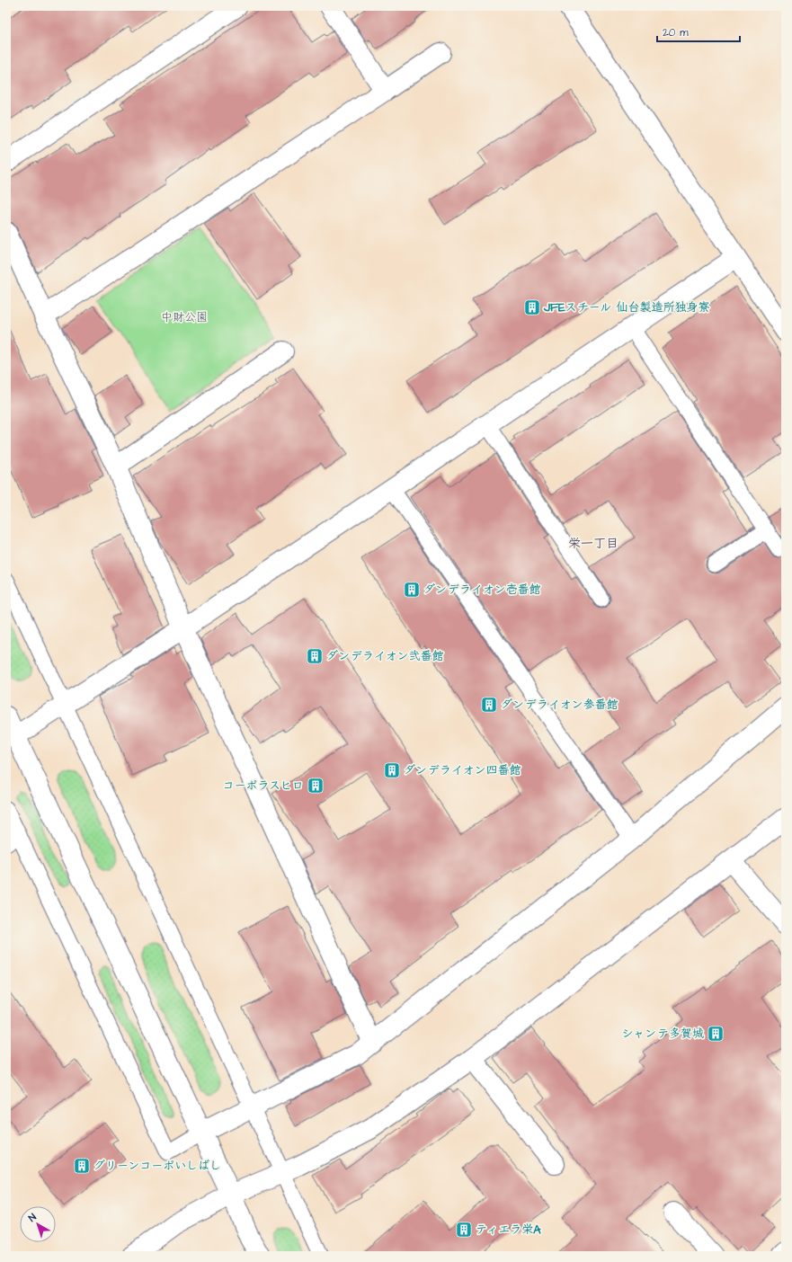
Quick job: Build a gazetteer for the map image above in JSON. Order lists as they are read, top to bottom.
{
  "districts": ["栄一丁目"],
  "parks": ["中財公園"],
  "places": {
    "building": [
      "JFEスチール 仙台製造所独身寮",
      "ダンデライオン壱番館",
      "ダンデライオン弐番館",
      "ダンデライオン参番館",
      "ダンデライオン四番館",
      "コーポラスヒロ",
      "シャンテ多賀城",
      "グリーンコーポいしばし",
      "ティエラ栄A"
    ]
  },
  "scale_bar": "20 m",
  "north": "top left"
}
